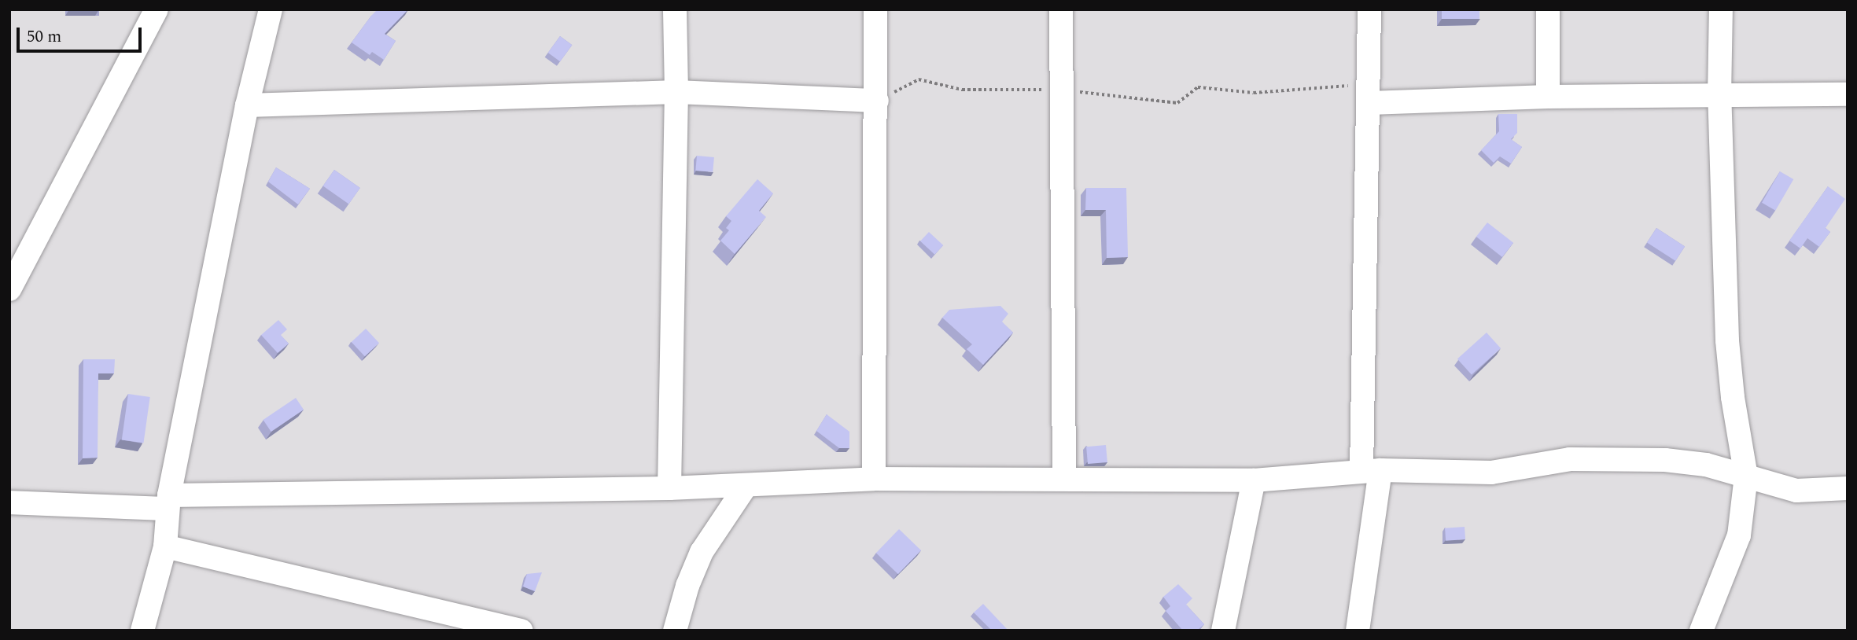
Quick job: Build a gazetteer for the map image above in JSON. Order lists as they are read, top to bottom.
{
  "scale_bar": "50 m"
}
